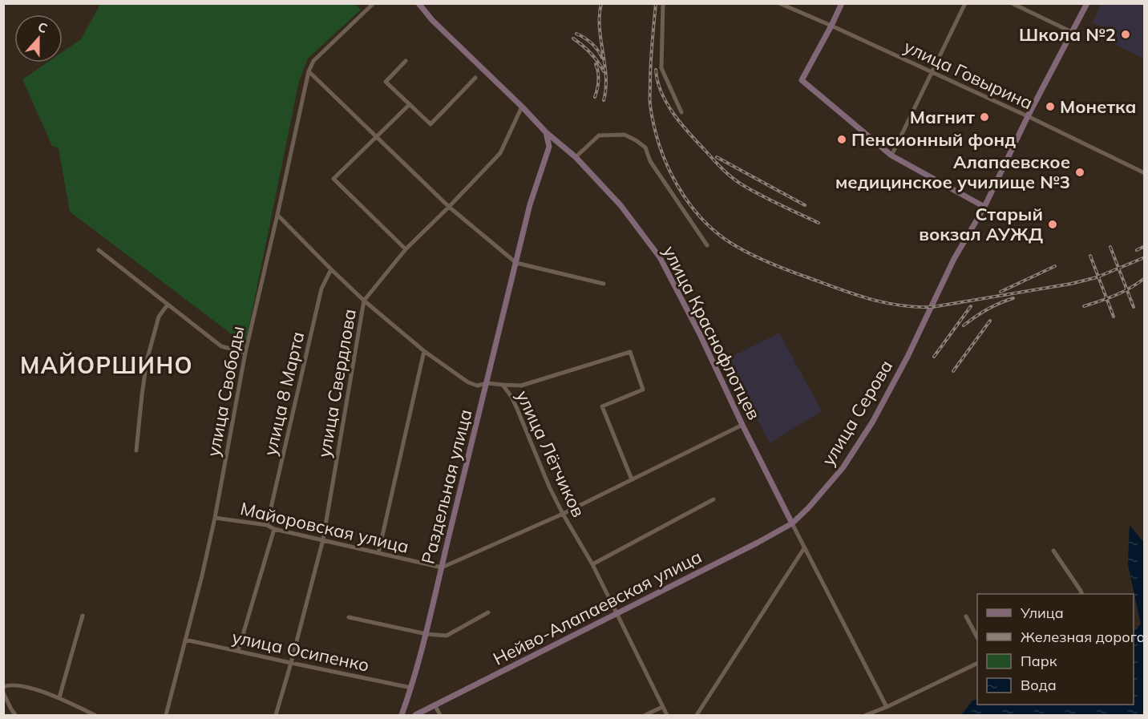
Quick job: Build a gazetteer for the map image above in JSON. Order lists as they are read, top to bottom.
{
  "streets": {
    "street": [
      "улица Говырина",
      "улица Краснофлотцев",
      "улица Свердлова",
      "улица Свободы",
      "улица 8 Марта",
      "улица Серова",
      "улица Лётчиков",
      "Раздельная улица",
      "Майоровская улица",
      "Нейво-Алапаевская улица",
      "улица Осипенко"
    ]
  },
  "crossings": [
    ["улица Говырина", "улица Серова"],
    ["улица Краснофлотцев", "улица Свердлова"],
    ["улица Краснофлотцев", "улица Серова"],
    ["улица Краснофлотцев", "Раздельная улица"],
    ["улица Краснофлотцев", "Нейво-Алапаевская улица"],
    ["улица Свердлова", "улица Лётчиков"],
    ["улица Свердлова", "Майоровская улица"],
    ["улица Свердлова", "улица Осипенко"],
    ["улица Свободы", "улица Лётчиков"],
    ["улица Свободы", "Майоровская улица"],
    ["улица Свободы", "улица Осипенко"],
    ["улица 8 Марта", "улица Лётчиков"],
    ["улица 8 Марта", "Майоровская улица"],
    ["улица Серова", "Нейво-Алапаевская улица"],
    ["улица Лётчиков", "Раздельная улица"],
    ["улица Лётчиков", "Нейво-Алапаевская улица"],
    ["Раздельная улица", "Майоровская улица"],
    ["Раздельная улица", "улица Осипенко"]
  ],
  "districts": ["МАЙОРШИНО"],
  "places": [
    "Школа №2",
    "Монетка",
    "Магнит",
    "Пенсионный фонд",
    "Алапаевское медицинское училище №3",
    "Старый вокзал АУЖД"
  ],
  "legend": [
    "Улица",
    "Железная дорога",
    "Парк",
    "Вода"
  ],
  "north": "top"
}
